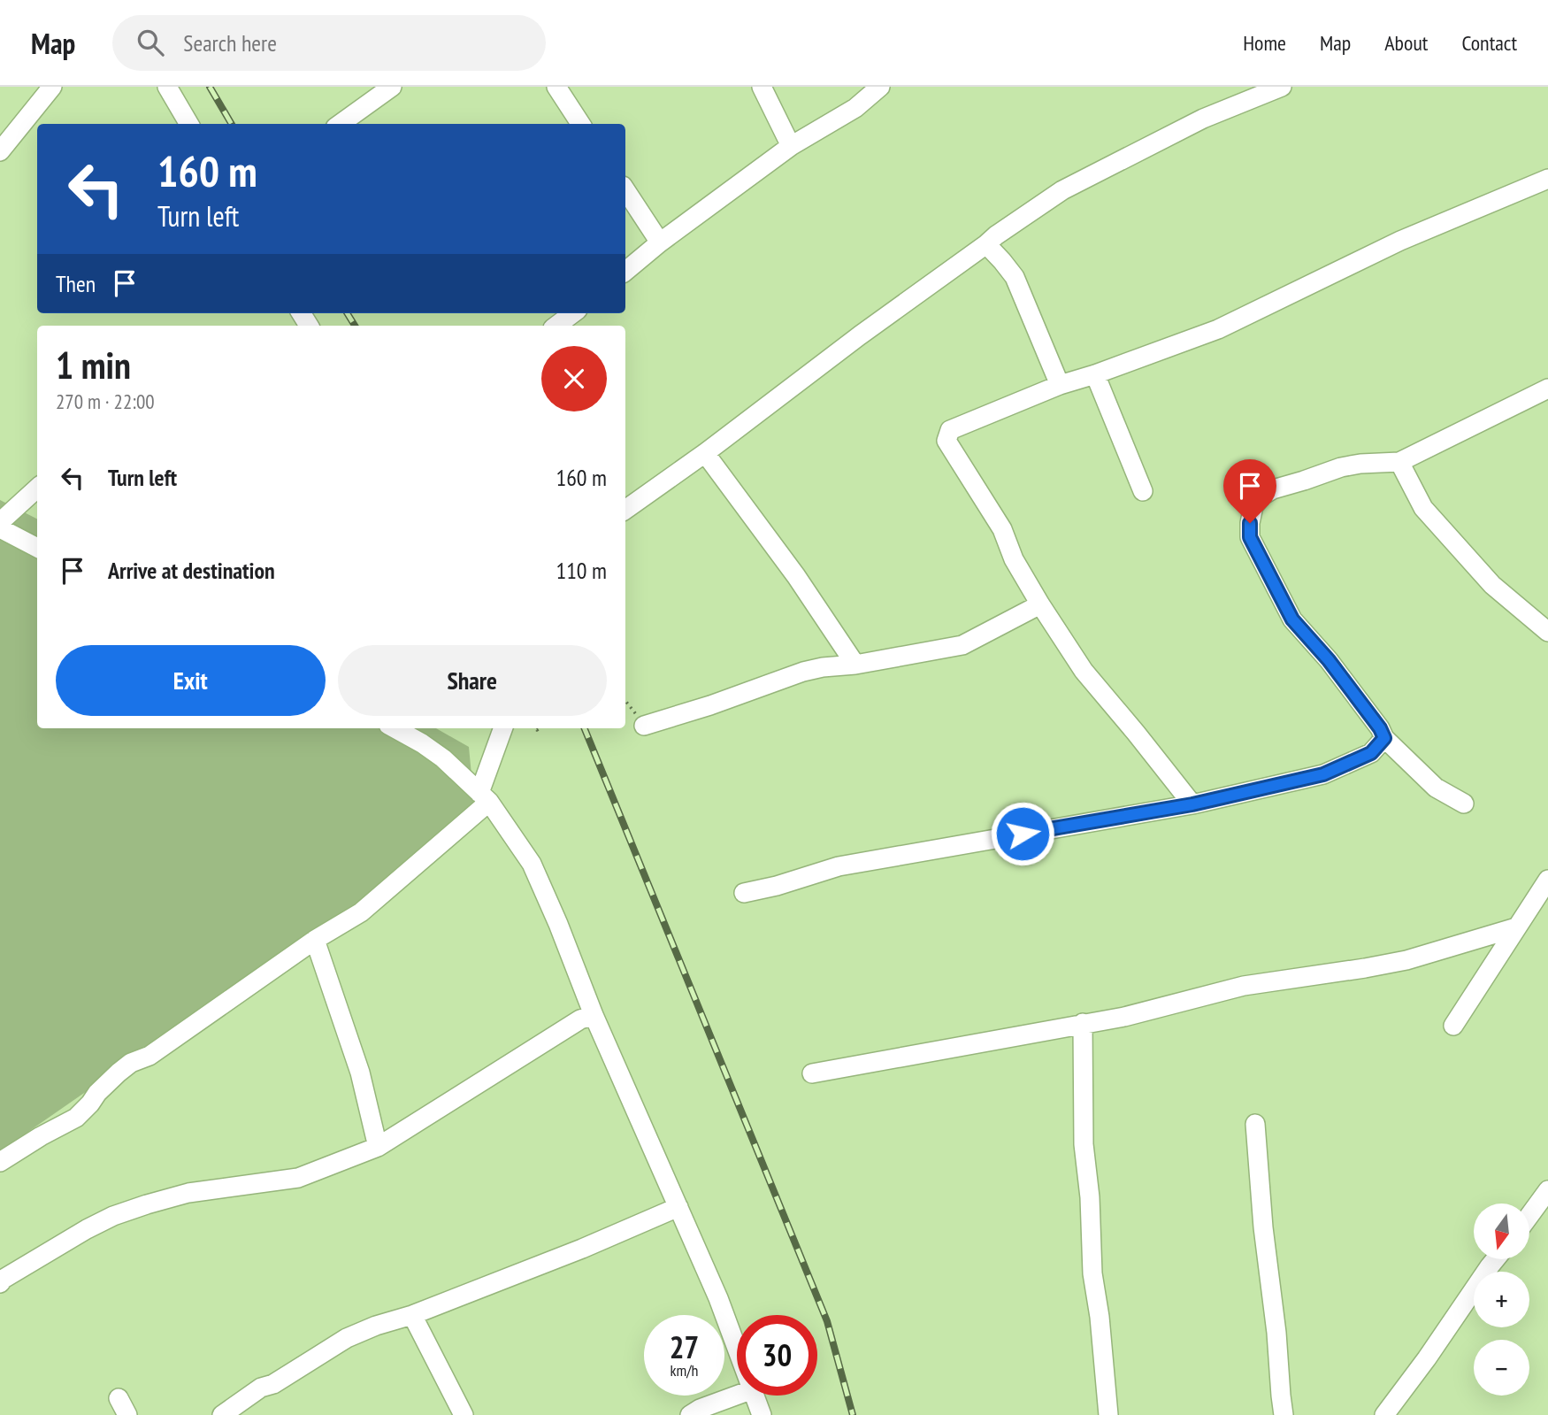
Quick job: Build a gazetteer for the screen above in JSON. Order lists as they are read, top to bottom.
{
  "north": "bottom",
  "page": {
    "header": "Map",
    "search": "Search here",
    "nav": [
      "Home",
      "Map",
      "About",
      "Contact"
    ],
    "turn": ["160 m", "Turn left"],
    "then": "Then",
    "heading": ["1 min", "270 m · 22:00"],
    "list": [
      {
        "name": "Turn left",
        "value": "160 m"
      },
      {
        "name": "Arrive at destination",
        "value": "110 m"
      }
    ],
    "buttons": ["Exit", "Share"],
    "map_buttons": ["+", "−"],
    "speed": "27 km/h",
    "limit": "30"
  }
}
